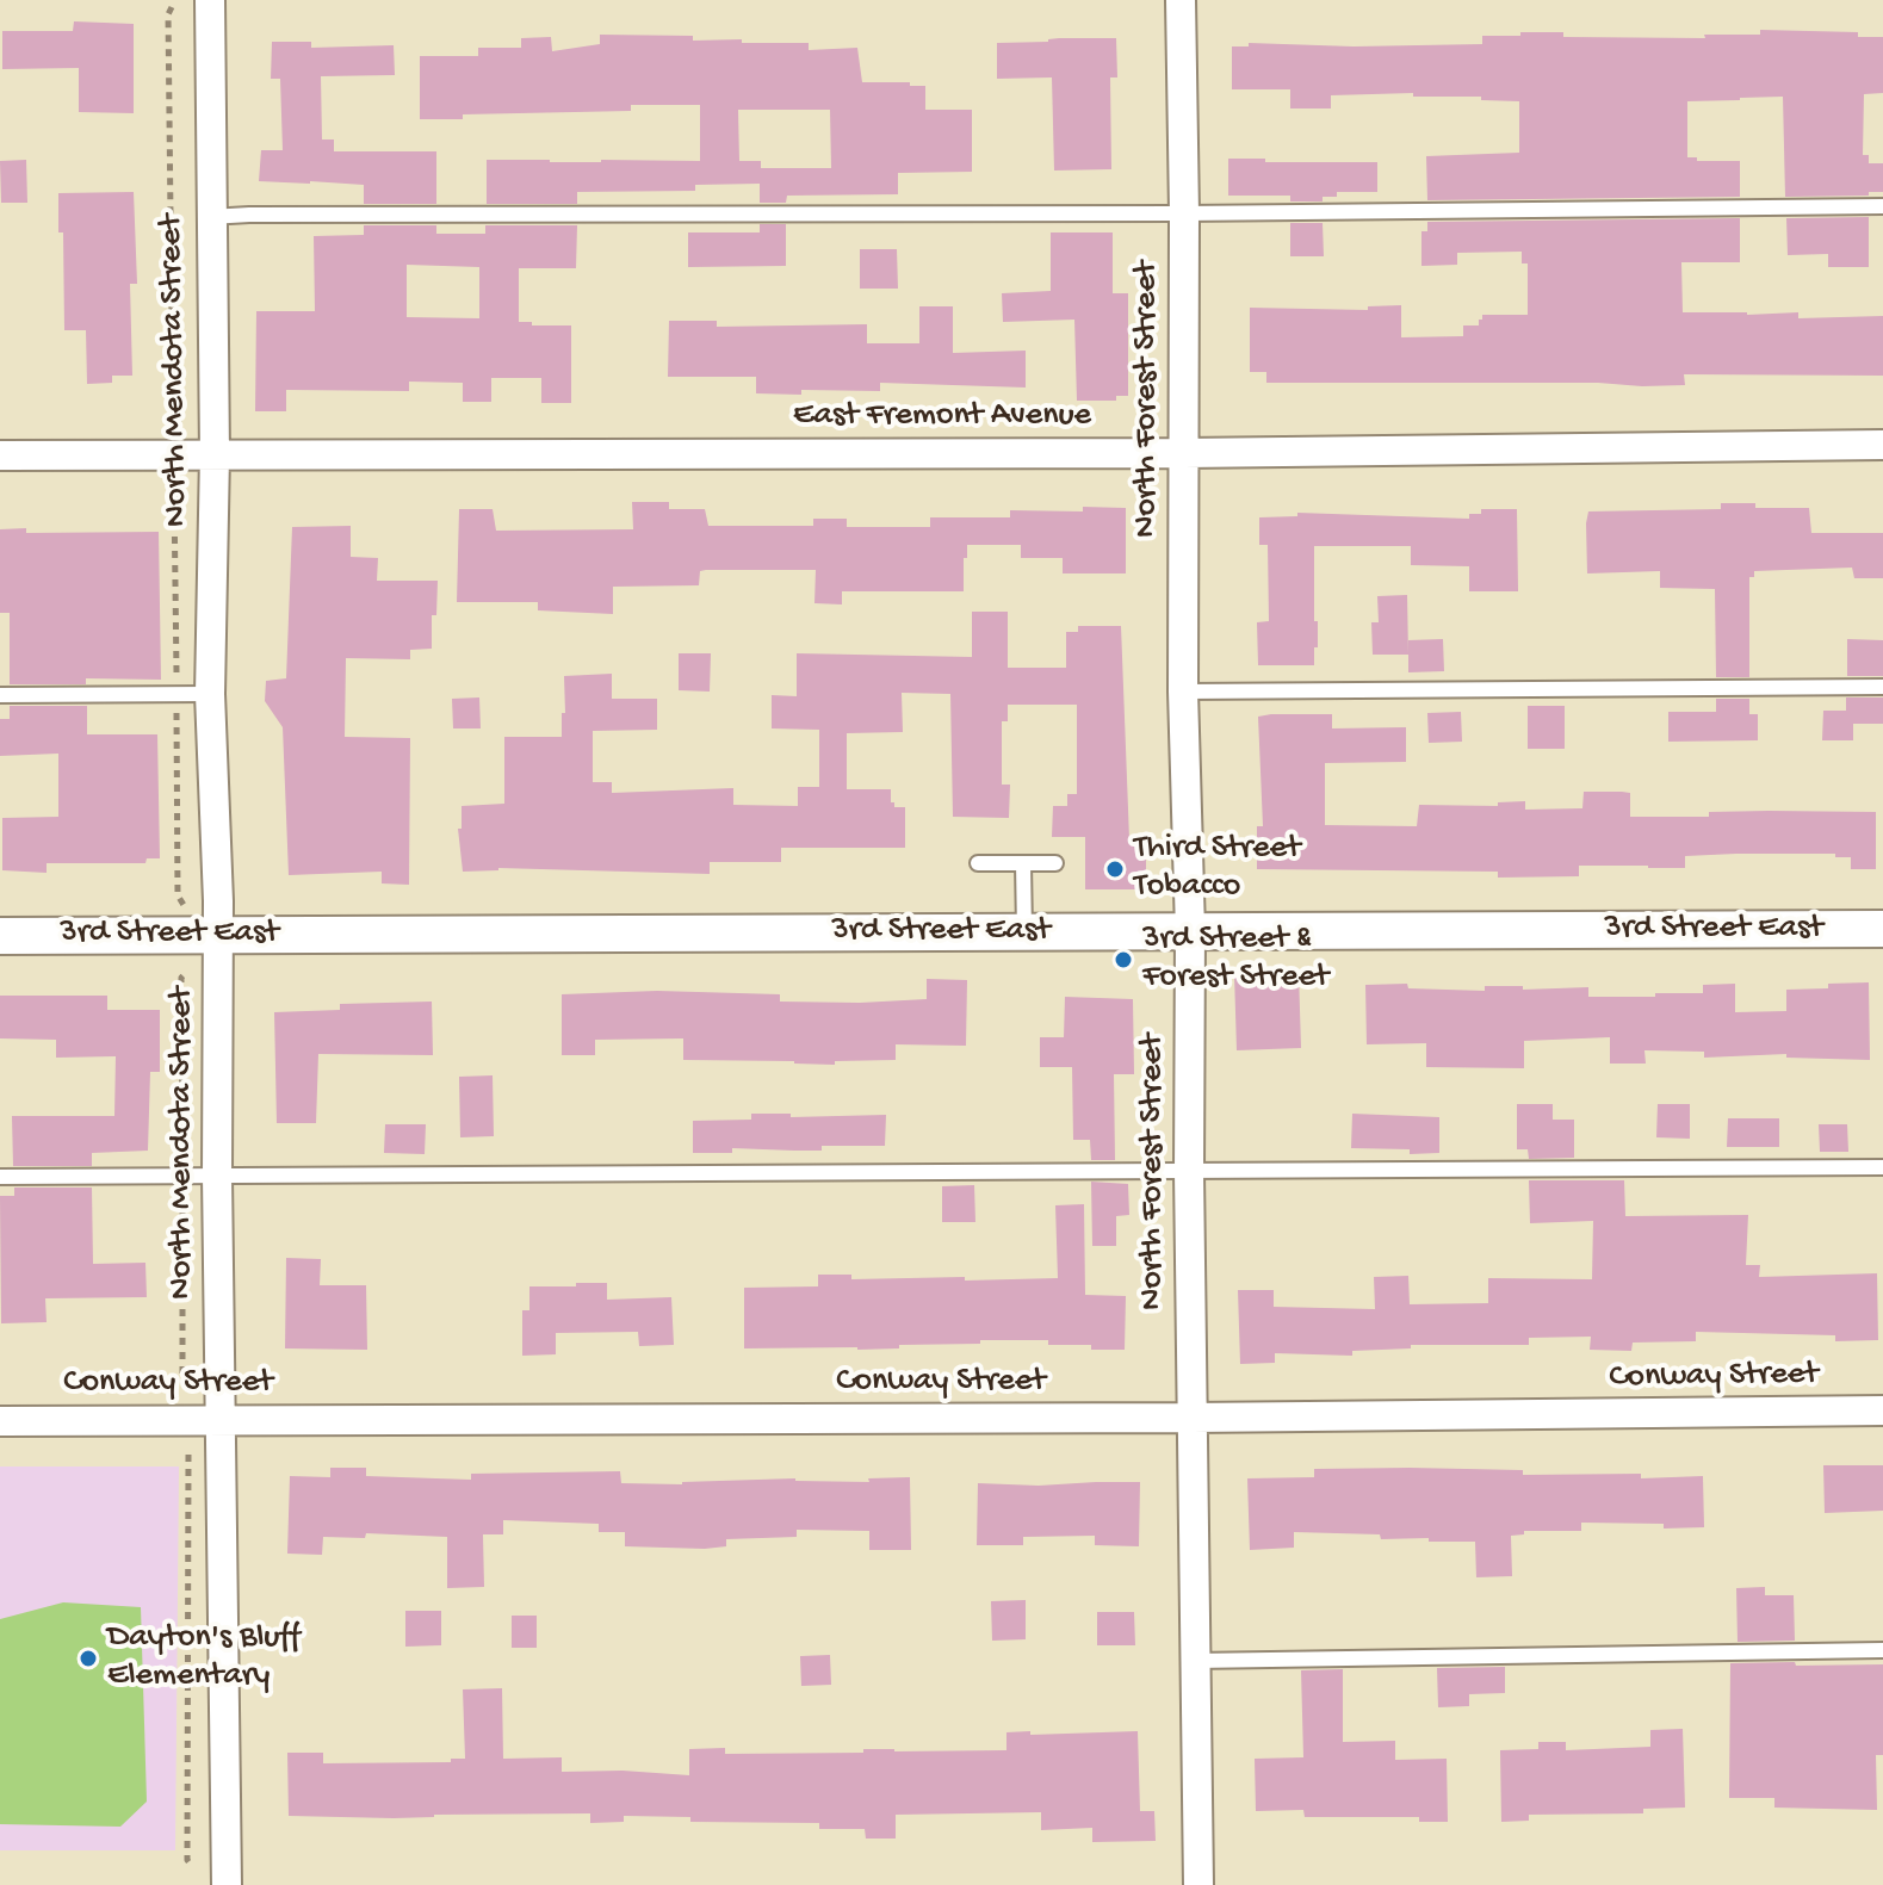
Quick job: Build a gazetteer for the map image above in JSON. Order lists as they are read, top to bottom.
{
  "streets": {
    "street": [
      "North Mendota Street",
      "North Forest Street",
      "East Fremont Avenue",
      "3rd Street East",
      "Conway Street"
    ]
  },
  "crossings": [
    ["North Mendota Street", "East Fremont Avenue"],
    ["North Mendota Street", "3rd Street East"],
    ["North Mendota Street", "Conway Street"],
    ["North Forest Street", "East Fremont Avenue"],
    ["North Forest Street", "3rd Street East"],
    ["North Forest Street", "Conway Street"]
  ],
  "places": ["Third Street Tobacco", "3rd Street & Forest Street", "Dayton's Bluff Elementary"]
}
